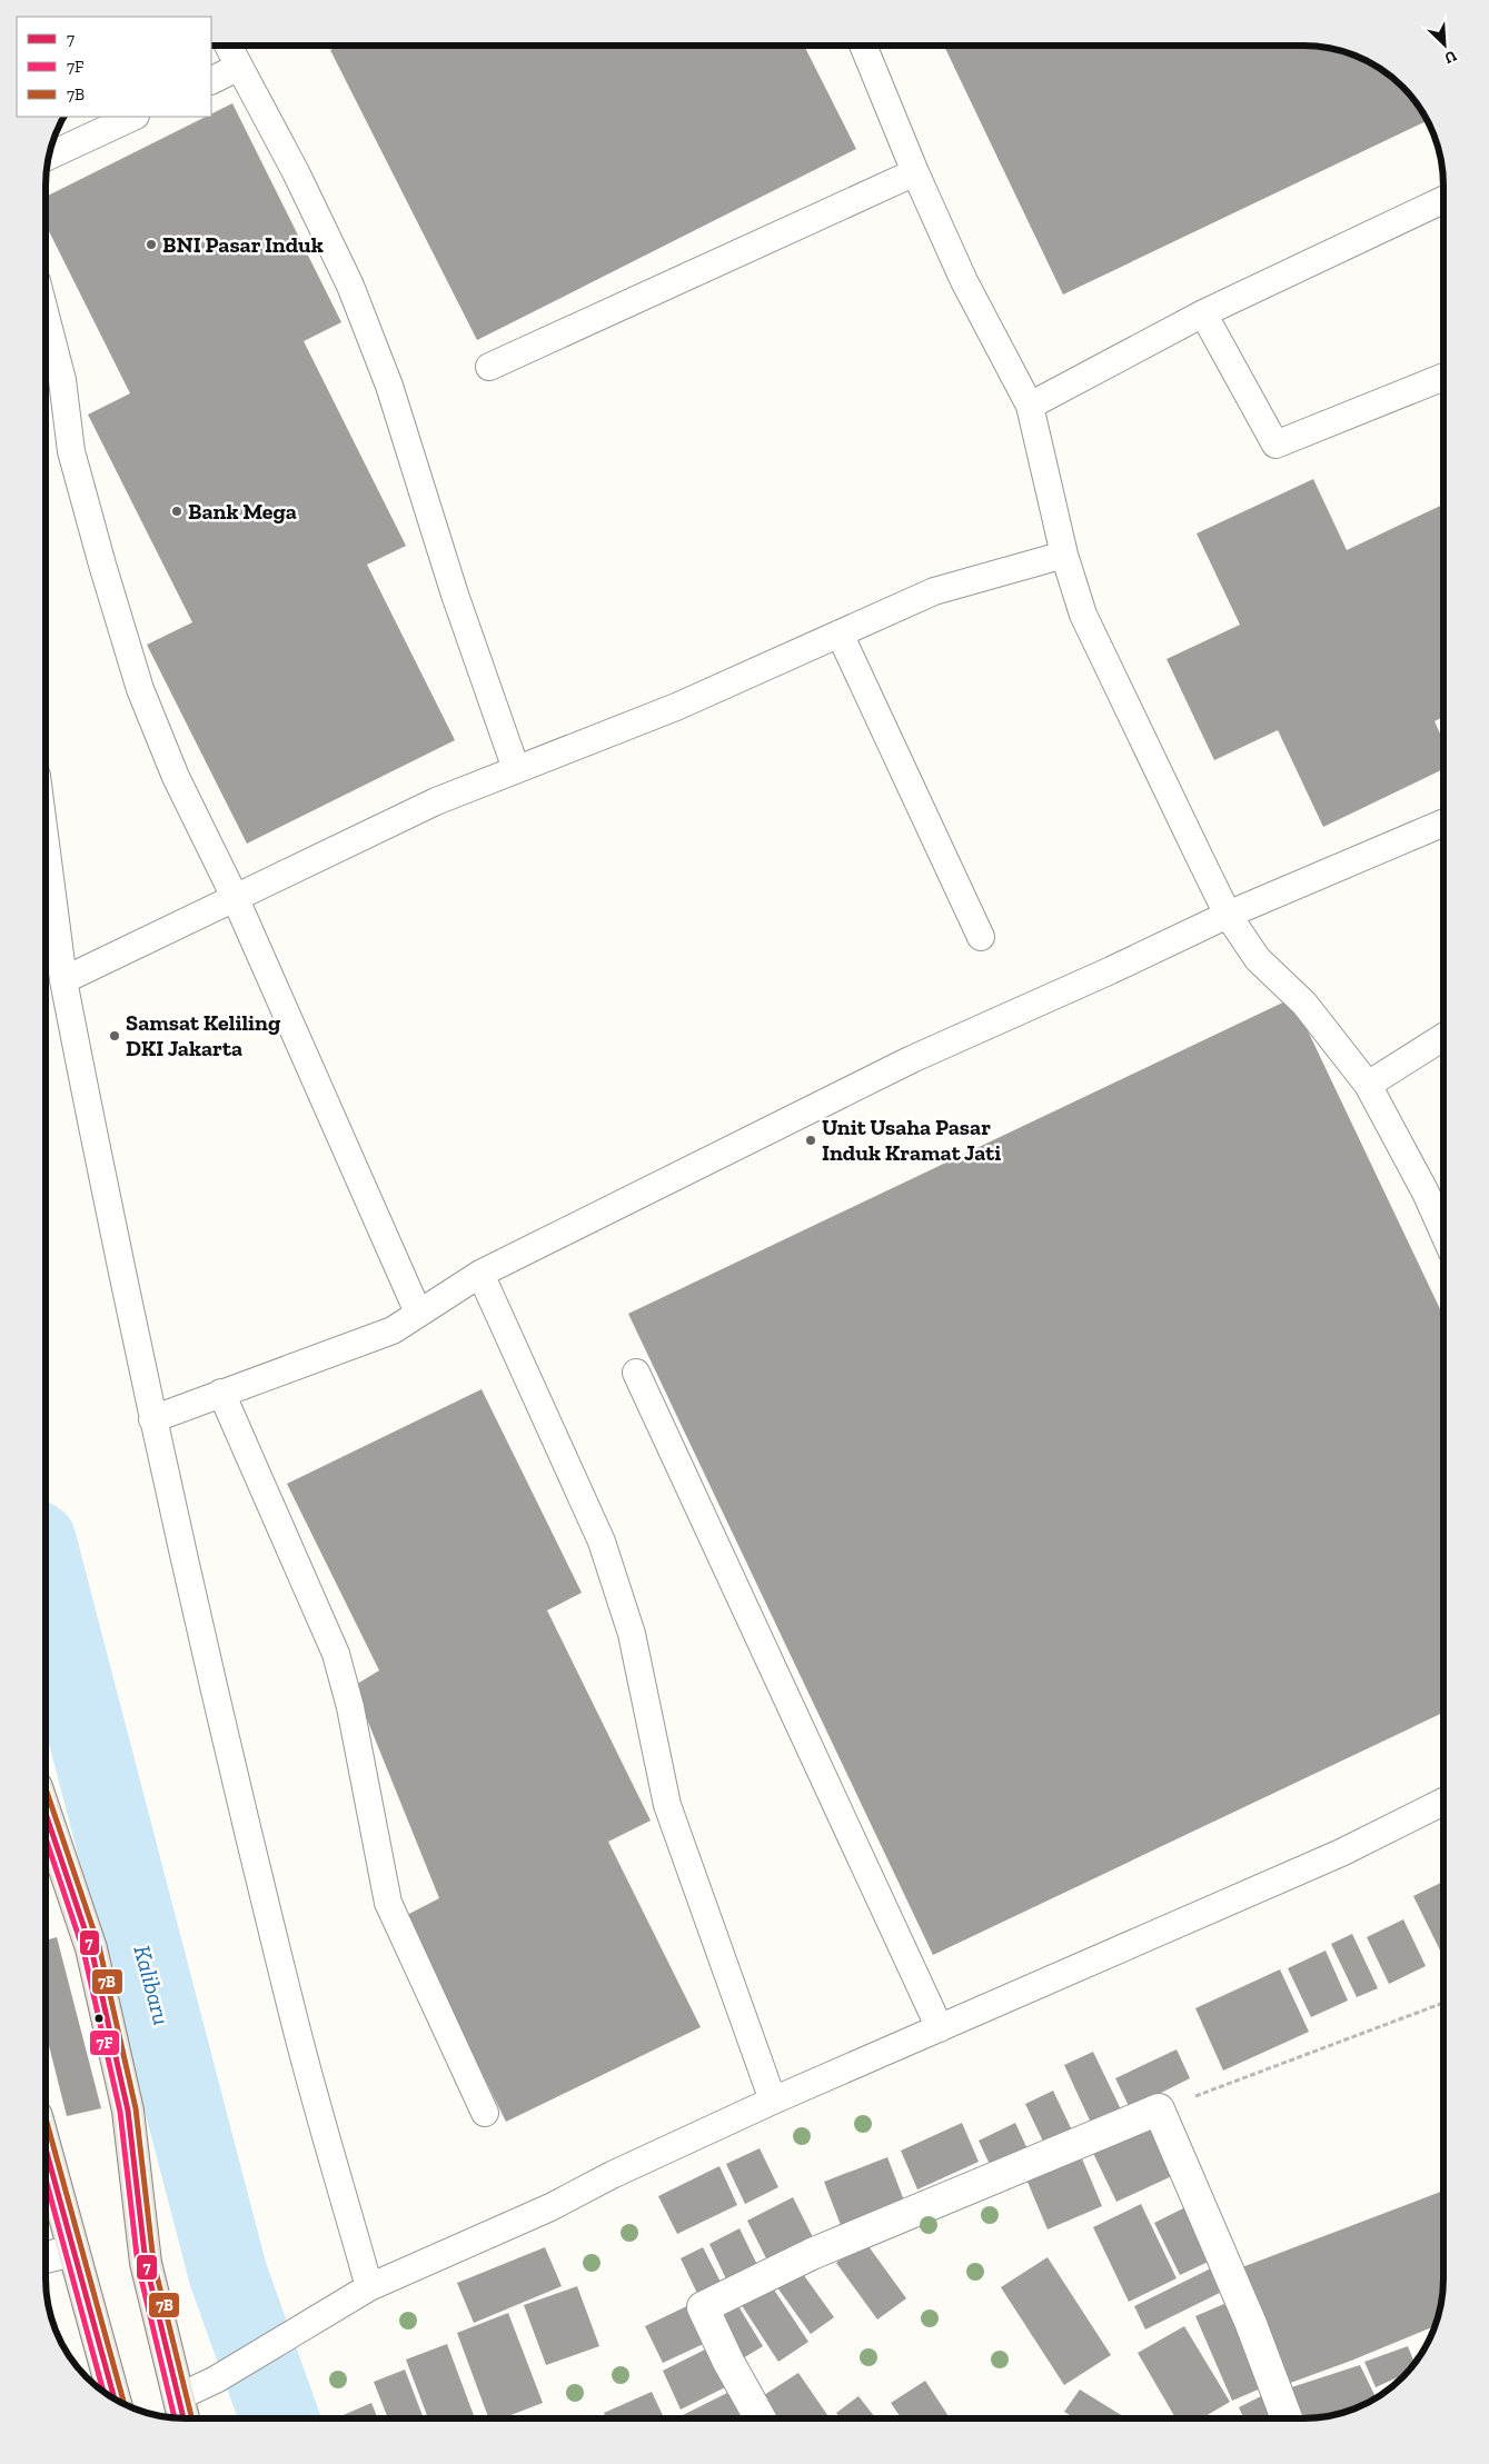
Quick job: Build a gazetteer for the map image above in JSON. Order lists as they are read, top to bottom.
{
  "water": ["Kalibaru"],
  "places": [
    "BNI Pasar Induk",
    "Bank Mega",
    "Samsat Keliling DKI Jakarta",
    "Unit Usaha Pasar Induk Kramat Jati"
  ],
  "lines": ["transit line 7B", "transit line 7", "transit line 7F"],
  "legend": ["7", "7F", "7B"],
  "north": "bottom right"
}
